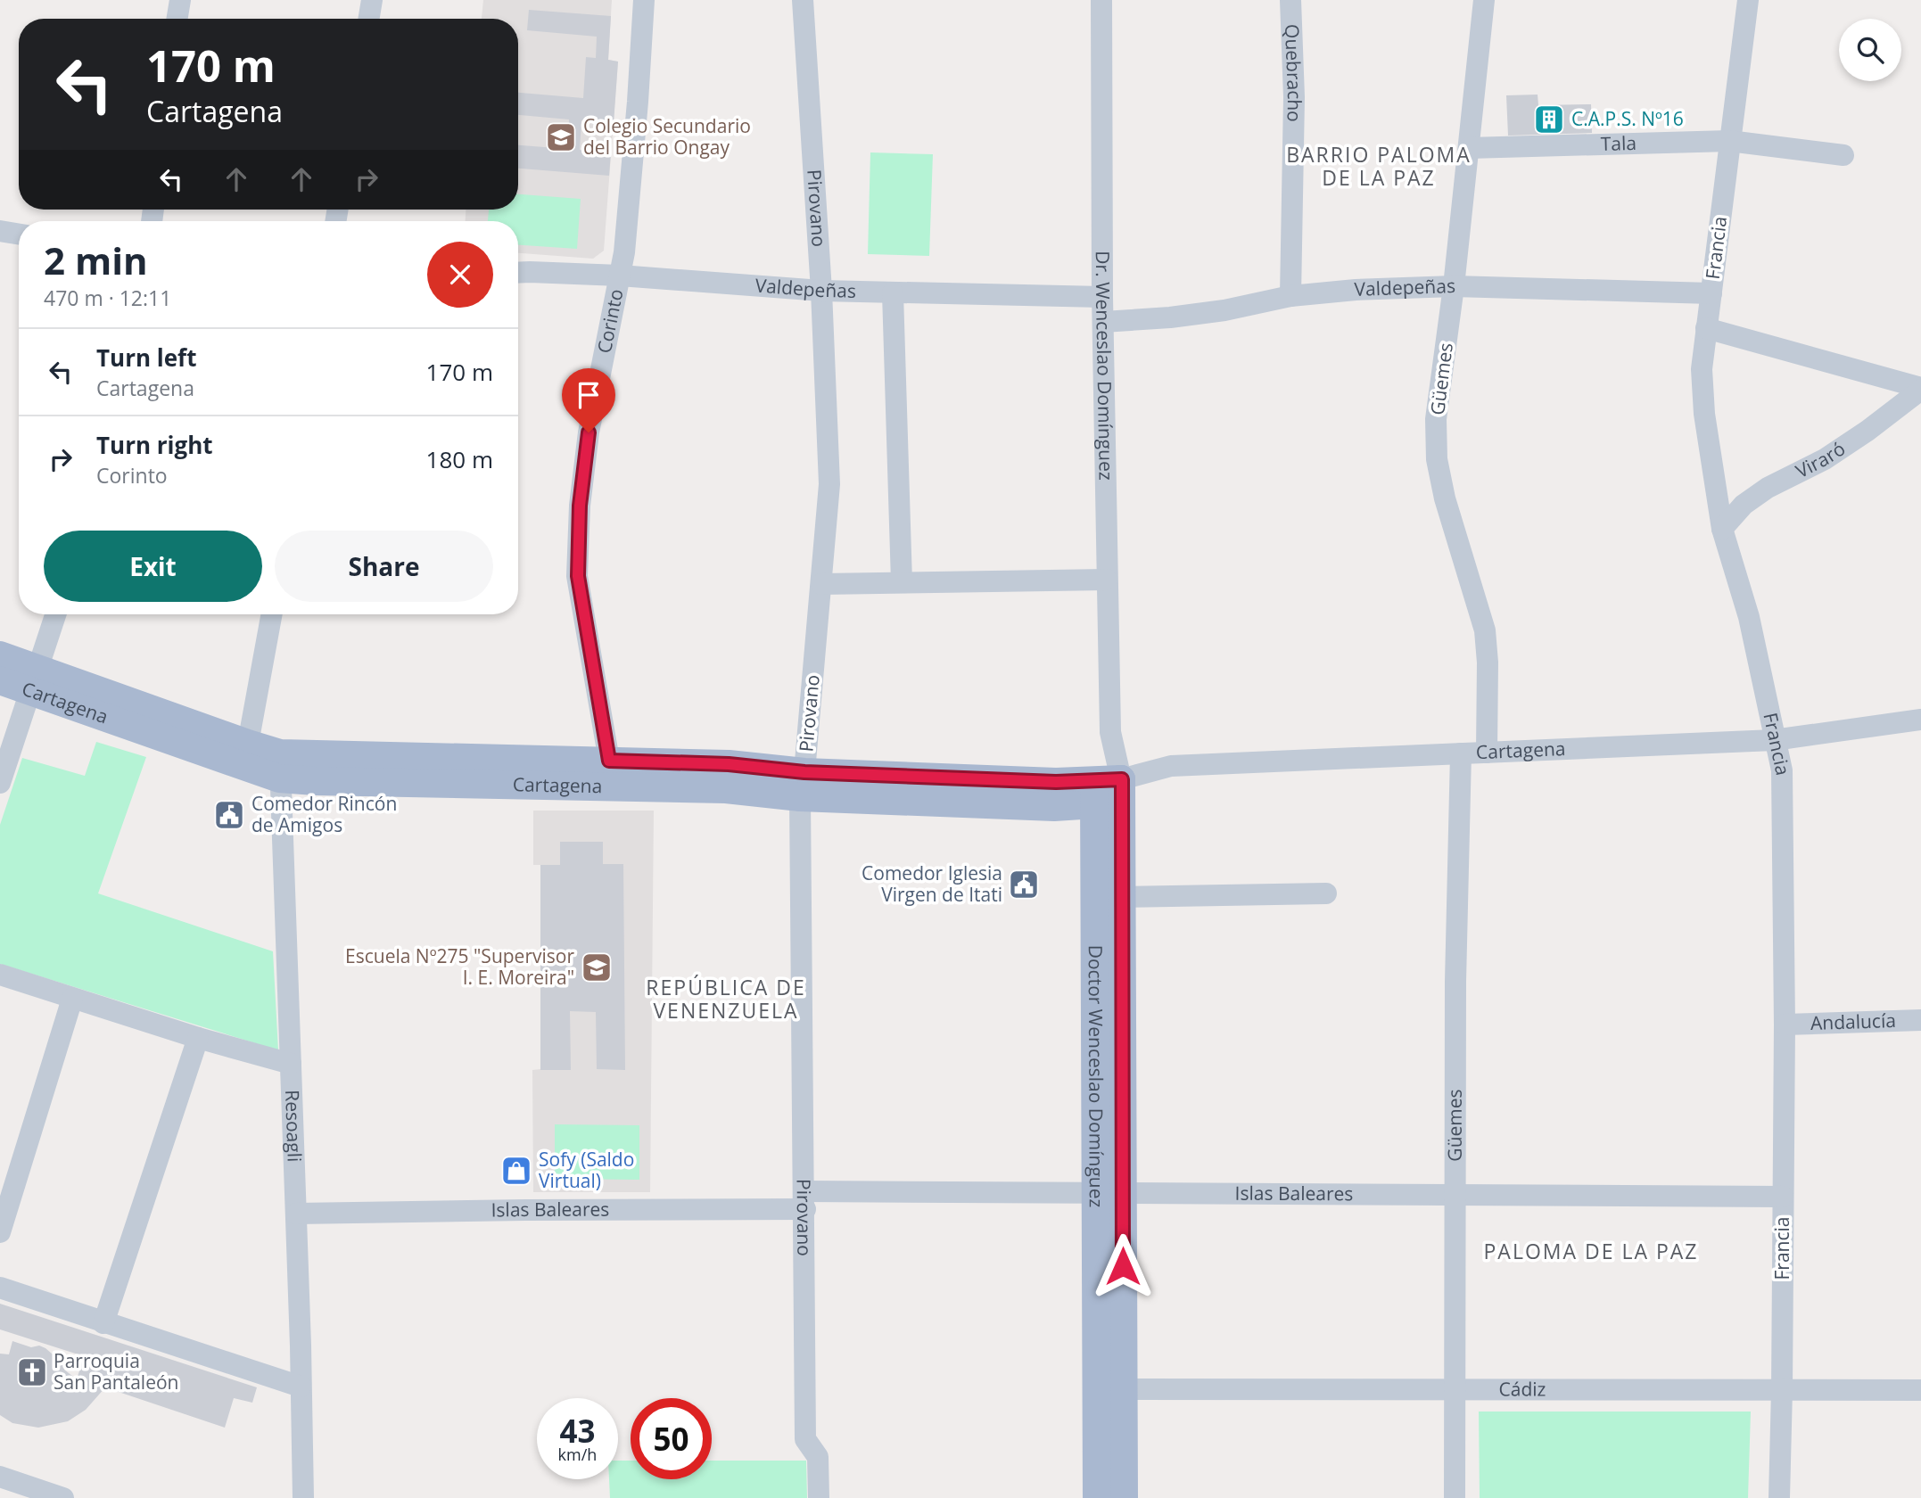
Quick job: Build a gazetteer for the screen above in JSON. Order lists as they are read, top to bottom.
{
  "streets": {
    "main road": ["Cartagena", "Doctor Wenceslao Domínguez"],
    "street": [
      "Quebracho",
      "Tala",
      "Pirovano",
      "Francia",
      "Valdepeñas",
      "Corinto",
      "Dr. Wenceslao Domínguez",
      "Güemes",
      "Viraró",
      "Andalucía",
      "Resoagli",
      "Islas Baleares",
      "Cádiz"
    ]
  },
  "crossings": [
    ["Quebracho", "Valdepeñas"],
    ["Tala", "Francia"],
    ["Tala", "Güemes"],
    ["Pirovano", "Valdepeñas"],
    ["Pirovano", "Cartagena"],
    ["Pirovano", "Islas Baleares"],
    ["Francia", "Valdepeñas"],
    ["Francia", "Viraró"],
    ["Francia", "Cartagena"],
    ["Francia", "Andalucía"],
    ["Francia", "Islas Baleares"],
    ["Francia", "Cádiz"],
    ["Valdepeñas", "Corinto"],
    ["Valdepeñas", "Dr. Wenceslao Domínguez"],
    ["Valdepeñas", "Güemes"],
    ["Corinto", "Cartagena"],
    ["Dr. Wenceslao Domínguez", "Cartagena"],
    ["Dr. Wenceslao Domínguez", "Doctor Wenceslao Domínguez"],
    ["Güemes", "Cartagena"],
    ["Güemes", "Islas Baleares"],
    ["Güemes", "Cádiz"],
    ["Cartagena", "Doctor Wenceslao Domínguez"],
    ["Cartagena", "Resoagli"],
    ["Doctor Wenceslao Domínguez", "Islas Baleares"],
    ["Doctor Wenceslao Domínguez", "Cádiz"],
    ["Resoagli", "Islas Baleares"]
  ],
  "districts": ["BARRIO PALOMA DE LA PAZ", "REPÚBLICA DE VENENZUELA", "PALOMA DE LA PAZ"],
  "places": {
    "building": ["C.A.P.S. Nº16"],
    "school or university": ["Colegio Secundario del Barrio Ongay", "Escuela Nº275 \"Supervisor I. E. Moreira\""],
    "public building": ["Comedor Rincón de Amigos", "Comedor Iglesia Virgen de Itati"],
    "shop": ["Sofy (Saldo Virtual)"],
    "church": ["Parroquia San Pantaleón"]
  },
  "page": {
    "turn": ["170 m", "Cartagena"],
    "heading": ["2 min", "470 m · 12:11"],
    "list": [
      {
        "name": "Turn left",
        "note": "Cartagena",
        "value": "170 m"
      },
      {
        "name": "Turn right",
        "note": "Corinto",
        "value": "180 m"
      }
    ],
    "buttons": ["Exit", "Share"],
    "speed": "43 km/h",
    "limit": "50"
  }
}
